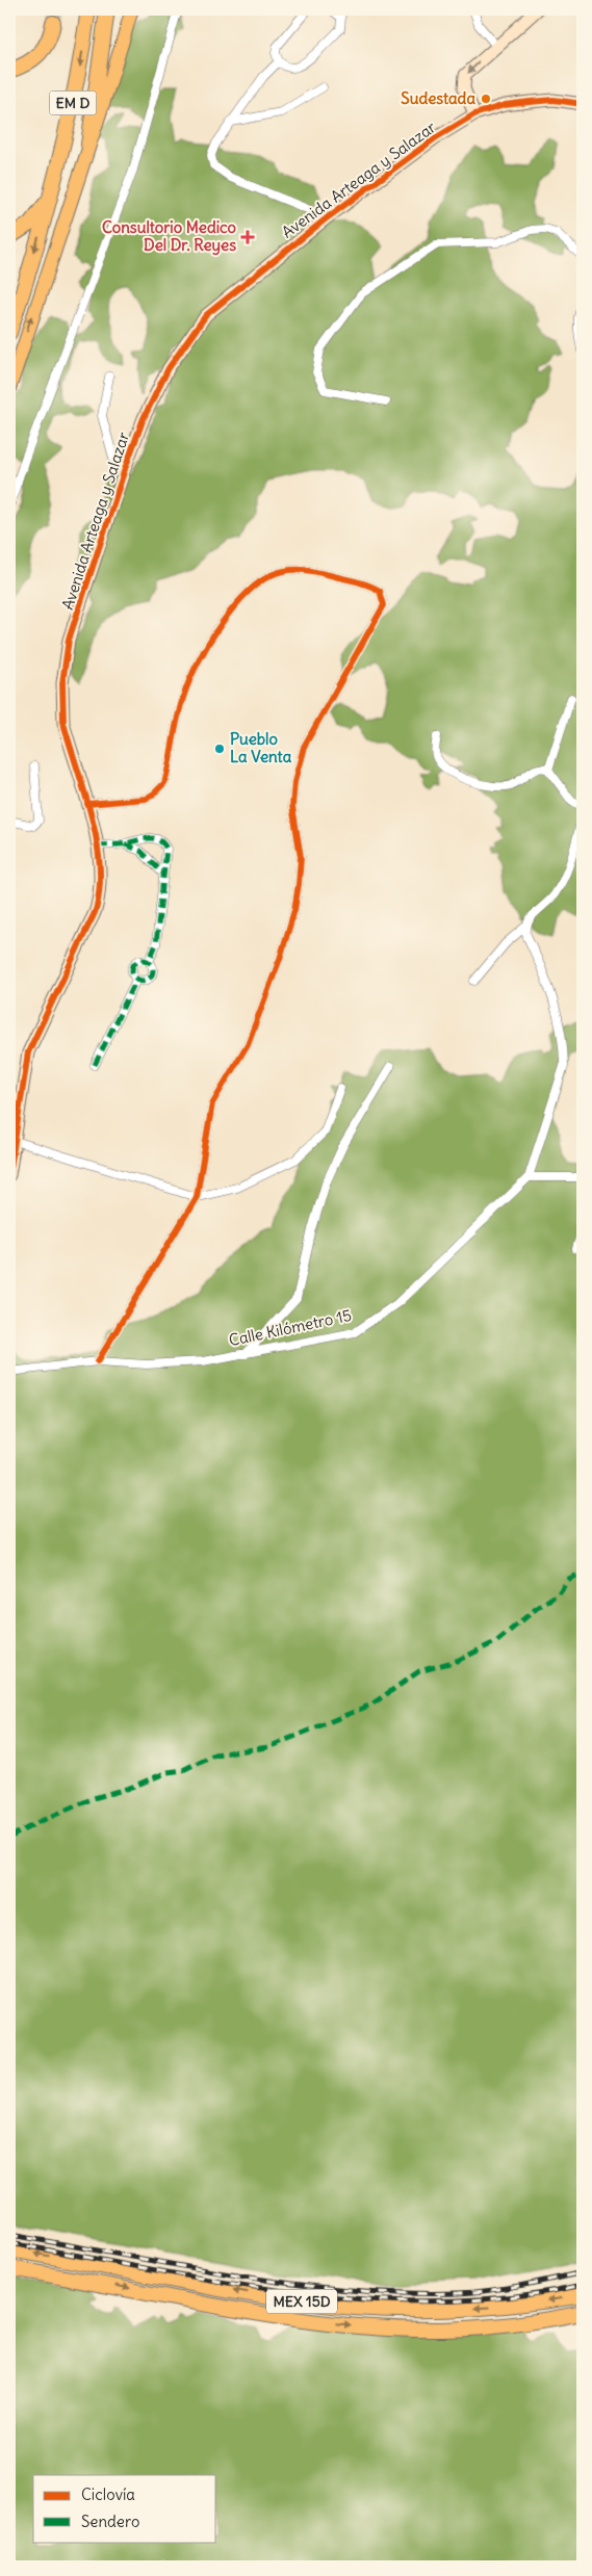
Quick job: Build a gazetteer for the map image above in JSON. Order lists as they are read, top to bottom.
{
  "streets": {
    "highway": ["EM D", "MEX 15D"],
    "street": ["Avenida Arteaga y Salazar", "Calle Kilómetro 15"]
  },
  "places": {
    "other": ["Sudestada", "Pueblo La Venta"],
    "health": ["Consultorio Medico Del Dr. Reyes"]
  },
  "legend": ["Ciclovía", "Sendero"]
}
